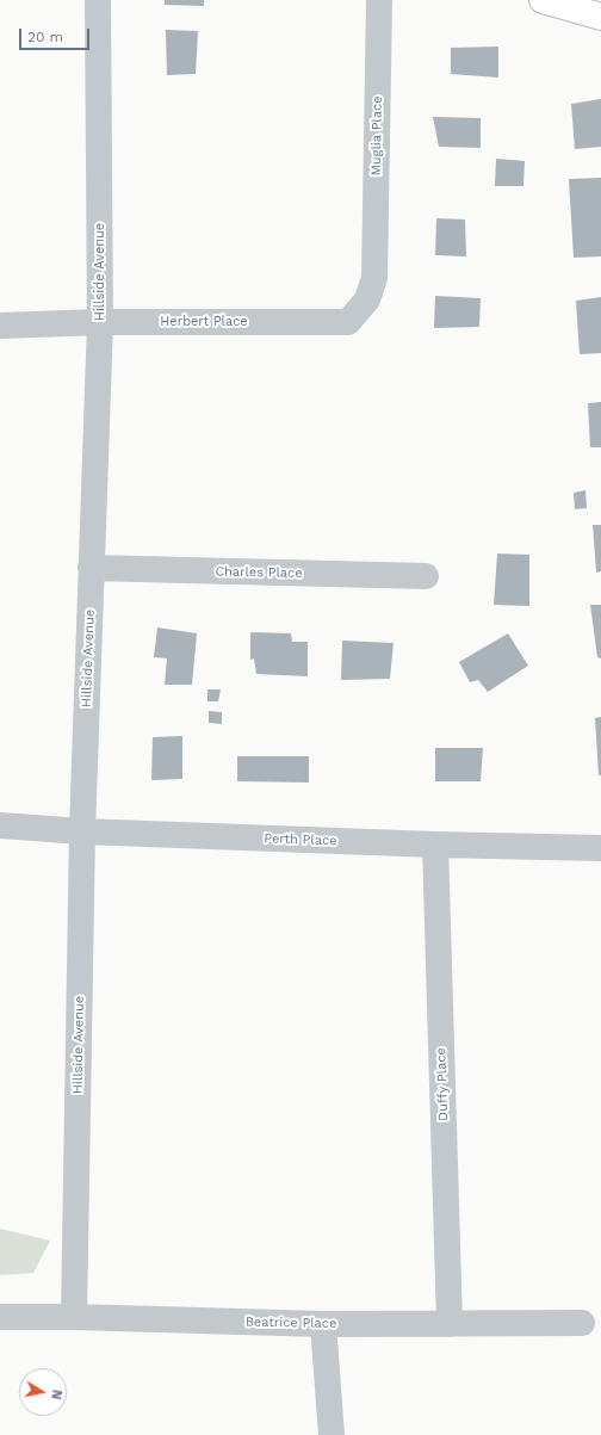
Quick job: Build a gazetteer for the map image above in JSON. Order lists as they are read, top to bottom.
{
  "streets": {
    "street": [
      "Muglia Place",
      "Hillside Avenue",
      "Herbert Place",
      "Charles Place",
      "Perth Place",
      "Duffy Place",
      "Beatrice Place"
    ]
  },
  "crossings": [
    ["Muglia Place", "Herbert Place"],
    ["Hillside Avenue", "Herbert Place"],
    ["Hillside Avenue", "Charles Place"],
    ["Hillside Avenue", "Perth Place"],
    ["Hillside Avenue", "Beatrice Place"],
    ["Perth Place", "Duffy Place"],
    ["Duffy Place", "Beatrice Place"]
  ],
  "scale_bar": "20 m",
  "north": "right"
}
